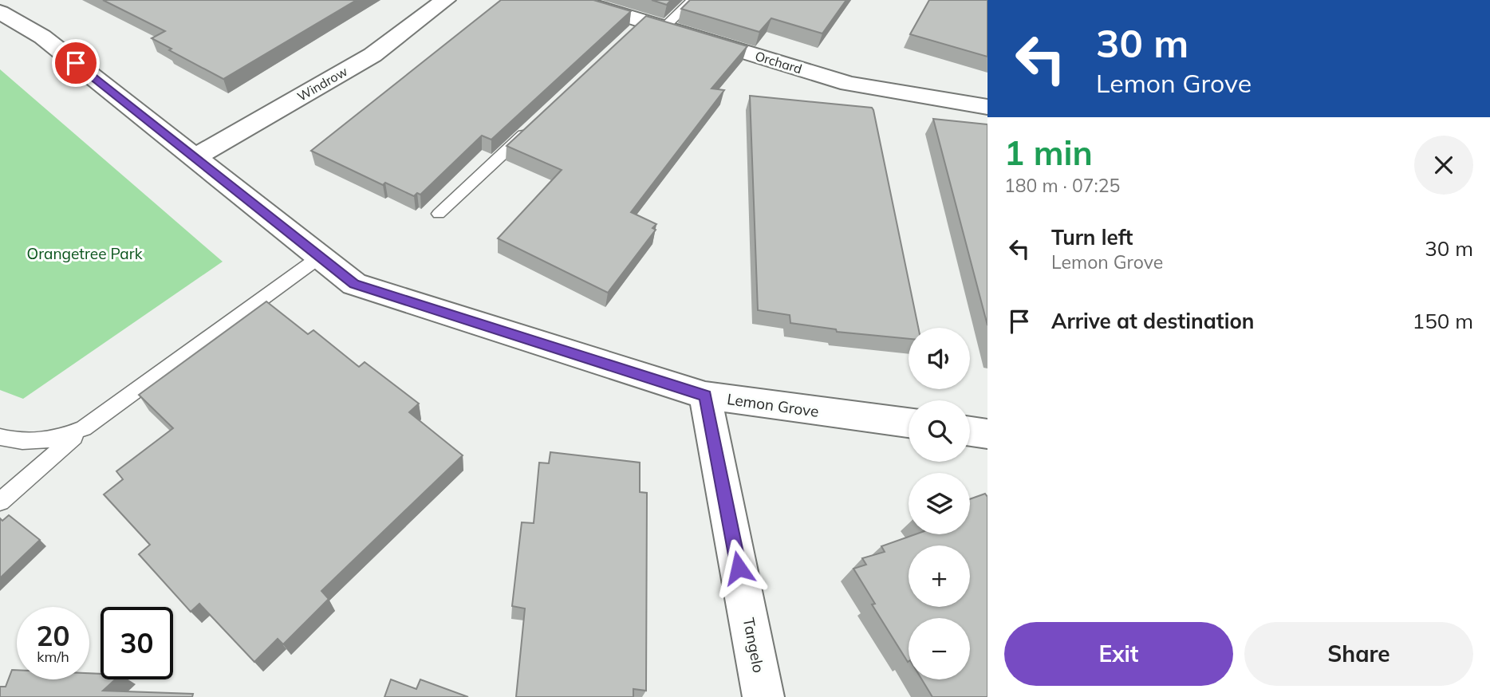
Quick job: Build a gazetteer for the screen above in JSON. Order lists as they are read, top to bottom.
{
  "streets": {
    "street": [
      "Orchard",
      "Windrow",
      "Lemon Grove",
      "Tangelo"
    ]
  },
  "crossings": [
    ["Windrow", "Lemon Grove"],
    ["Lemon Grove", "Tangelo"]
  ],
  "parks": ["Orangetree Park"],
  "page": {
    "turn": ["30 m", "Lemon Grove"],
    "heading": ["1 min", "180 m · 07:25"],
    "list": [
      {
        "name": "Turn left",
        "note": "Lemon Grove",
        "value": "30 m"
      },
      {
        "name": "Arrive at destination",
        "value": "150 m"
      }
    ],
    "map_buttons": ["+", "−"],
    "speed": "20 km/h",
    "limit": "30",
    "buttons": ["Exit", "Share"]
  }
}
